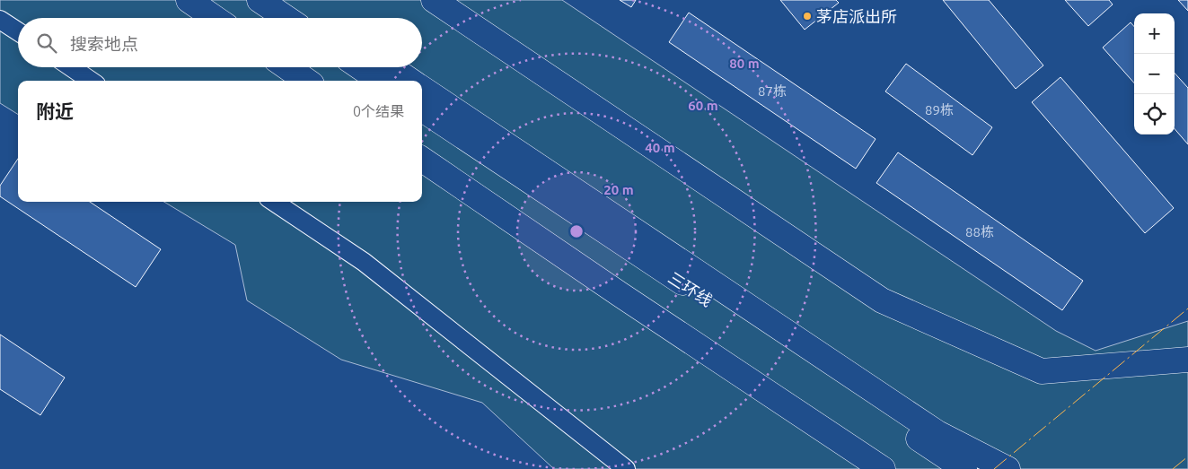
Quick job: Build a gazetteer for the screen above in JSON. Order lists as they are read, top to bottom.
{
  "streets": {
    "main road": ["三环线"]
  },
  "places": ["茅店派出所"],
  "house_numbers": ["87栋", "89栋", "88栋"],
  "page": {
    "map_buttons": ["+", "−"],
    "search": "搜索地点",
    "heading": ["附近", "0个结果"]
  },
  "rings": [
    "80 m",
    "60 m",
    "40 m",
    "20 m"
  ]
}
